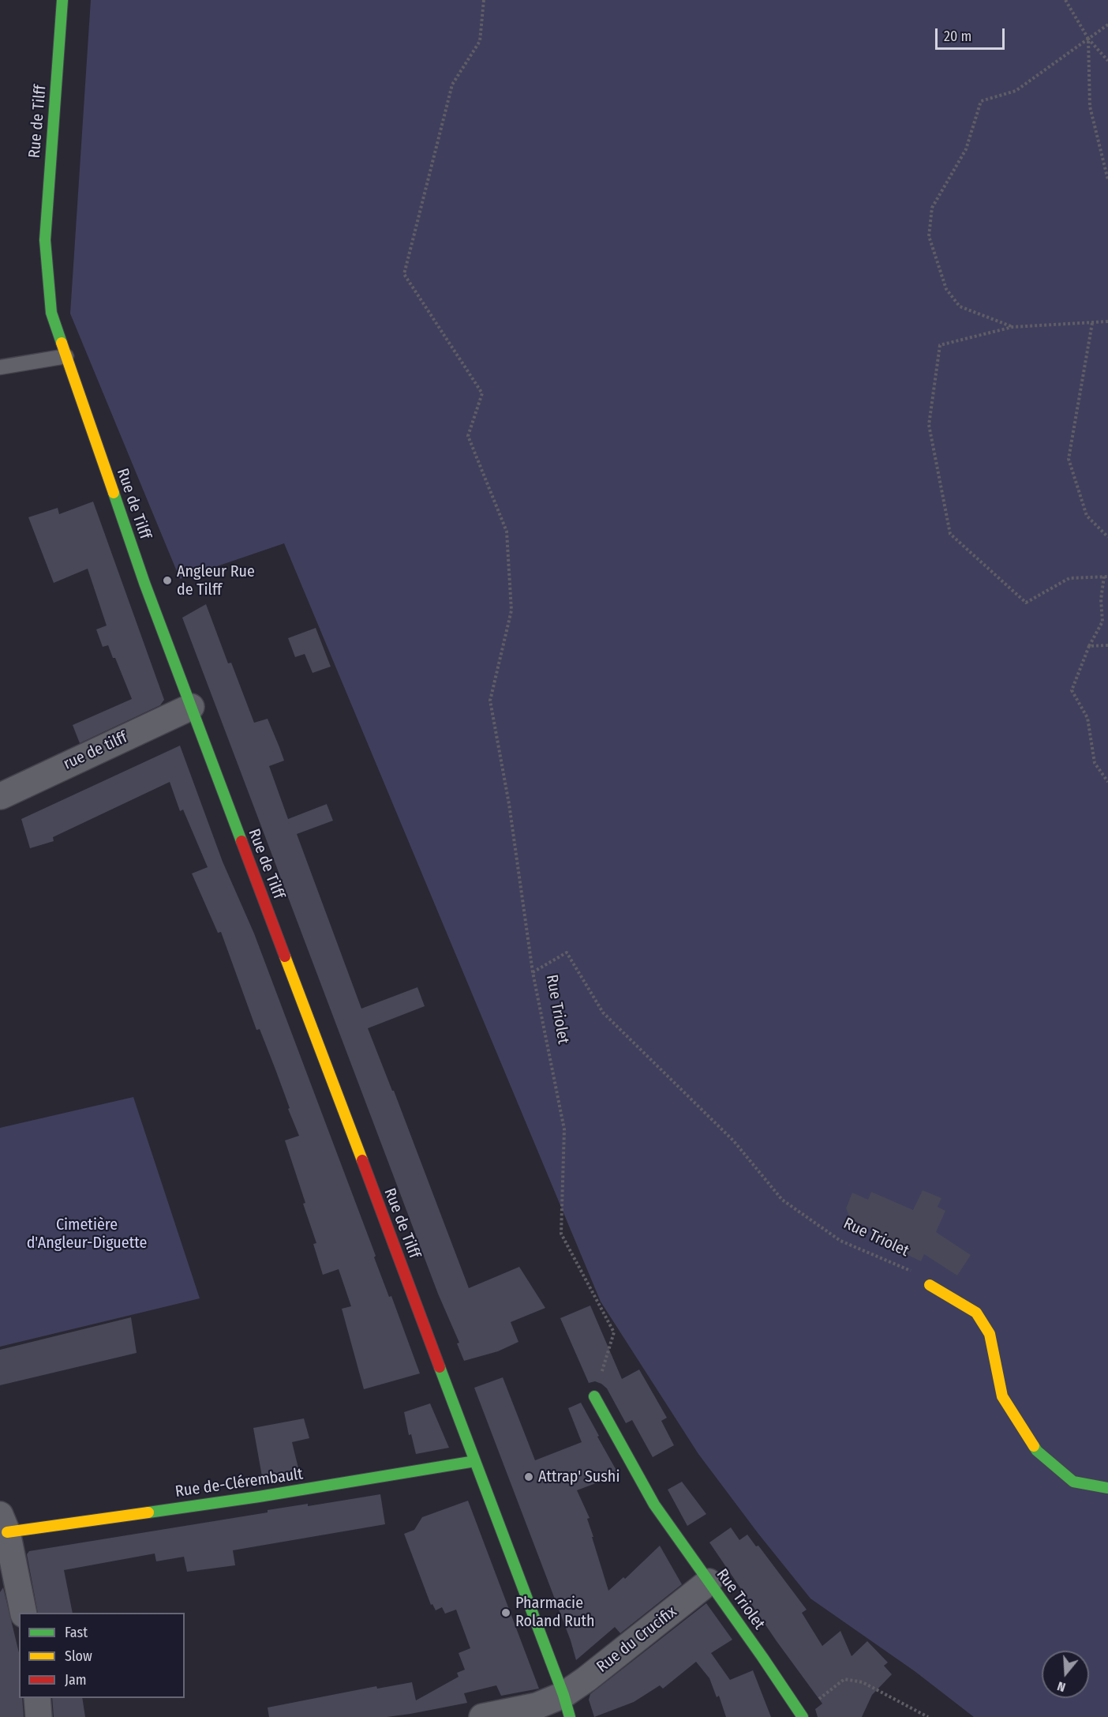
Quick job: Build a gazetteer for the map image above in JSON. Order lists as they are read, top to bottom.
{
  "streets": {
    "main road": ["Rue de Tilff", "Rue Triolet", "Rue de-Clérembault"],
    "street": ["rue de tilff", "Rue du Crucifix"]
  },
  "crossings": [
    ["Rue de Tilff", "rue de tilff"],
    ["Rue de Tilff", "Rue de-Clérembault"],
    ["Rue de Tilff", "Rue du Crucifix"],
    ["Rue Triolet", "Rue du Crucifix"]
  ],
  "parks": ["Cimetière d'Angleur-Diguette"],
  "places": ["Angleur Rue de Tilff", "Attrap' Sushi", "Pharmacie Roland Ruth"],
  "legend": ["Fast", "Slow", "Jam"],
  "scale_bar": "20 m",
  "north": "bottom"
}
